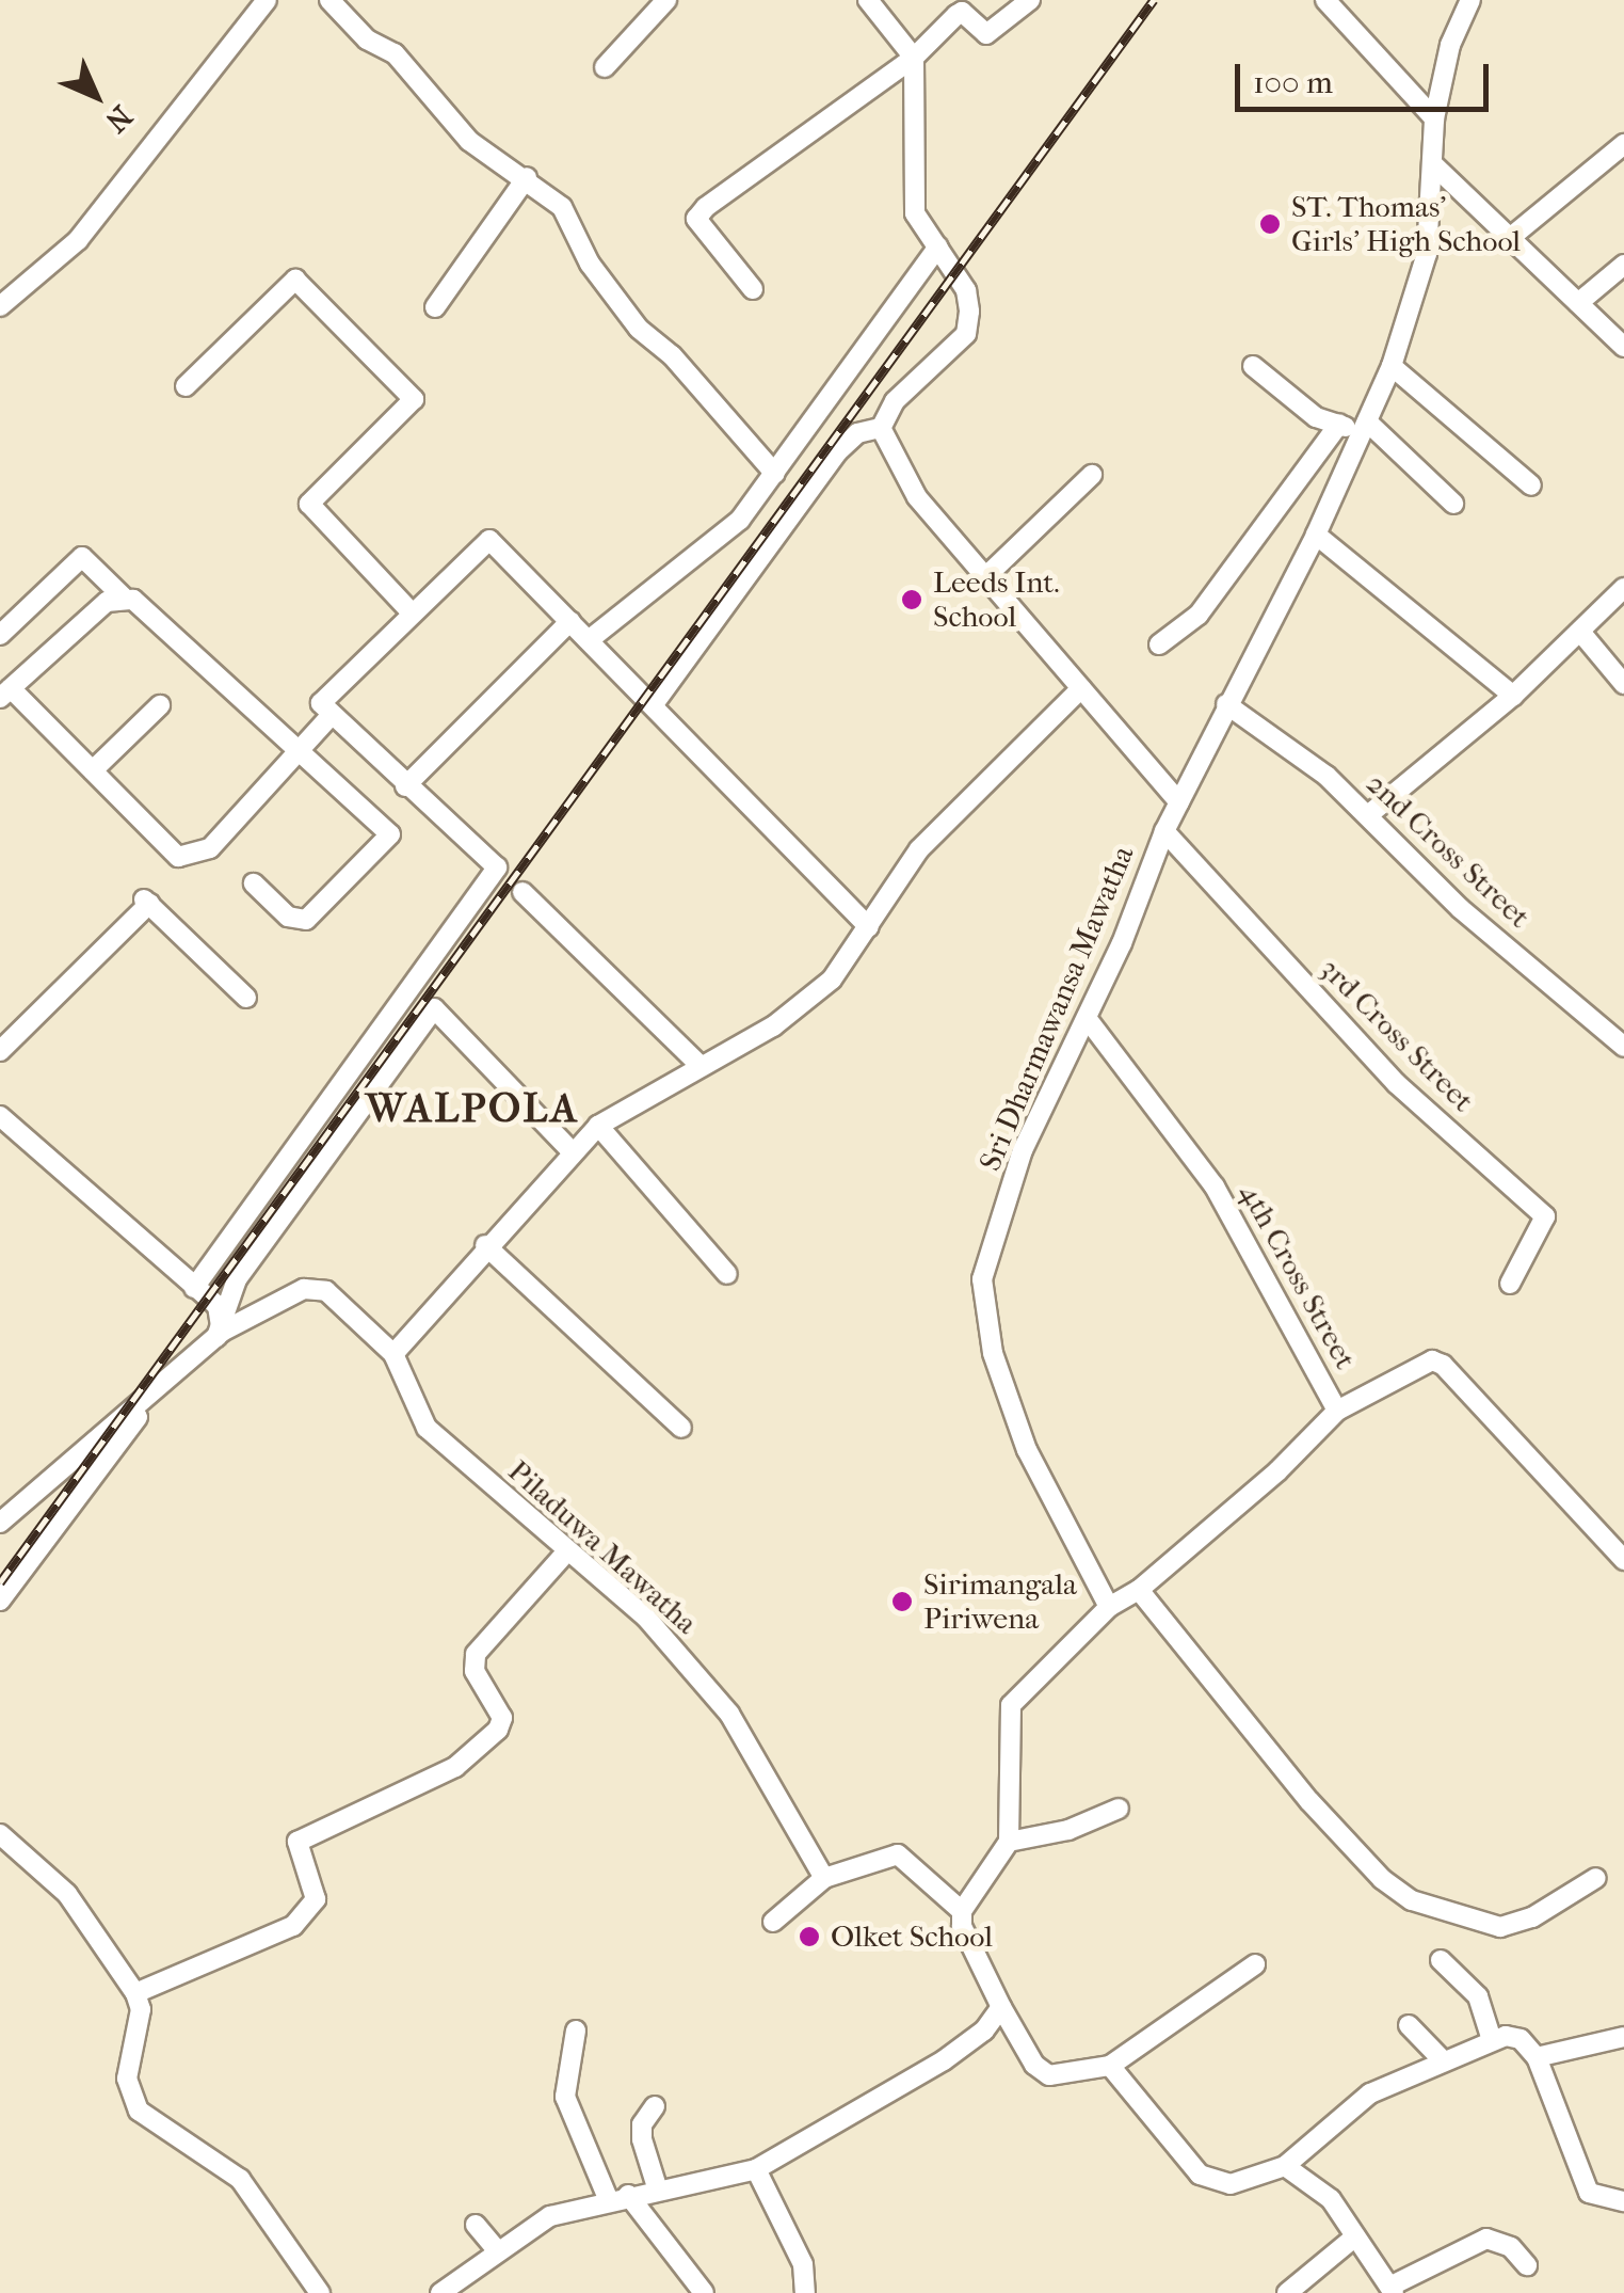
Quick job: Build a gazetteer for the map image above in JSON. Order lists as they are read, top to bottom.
{
  "streets": {
    "street": [
      "2nd Cross Street",
      "Sri Dharmawansa Mawatha",
      "3rd Cross Street",
      "4th Cross Street",
      "Piladuwa Mawatha"
    ]
  },
  "crossings": [
    ["2nd Cross Street", "Sri Dharmawansa Mawatha"],
    ["Sri Dharmawansa Mawatha", "3rd Cross Street"],
    ["Sri Dharmawansa Mawatha", "4th Cross Street"]
  ],
  "districts": ["WALPOLA"],
  "places": [
    "ST. Thomas' Girls' High School",
    "Leeds Int. School",
    "Sirimangala Piriwena",
    "Olket School"
  ],
  "scale_bar": "100 m",
  "north": "bottom right"
}
